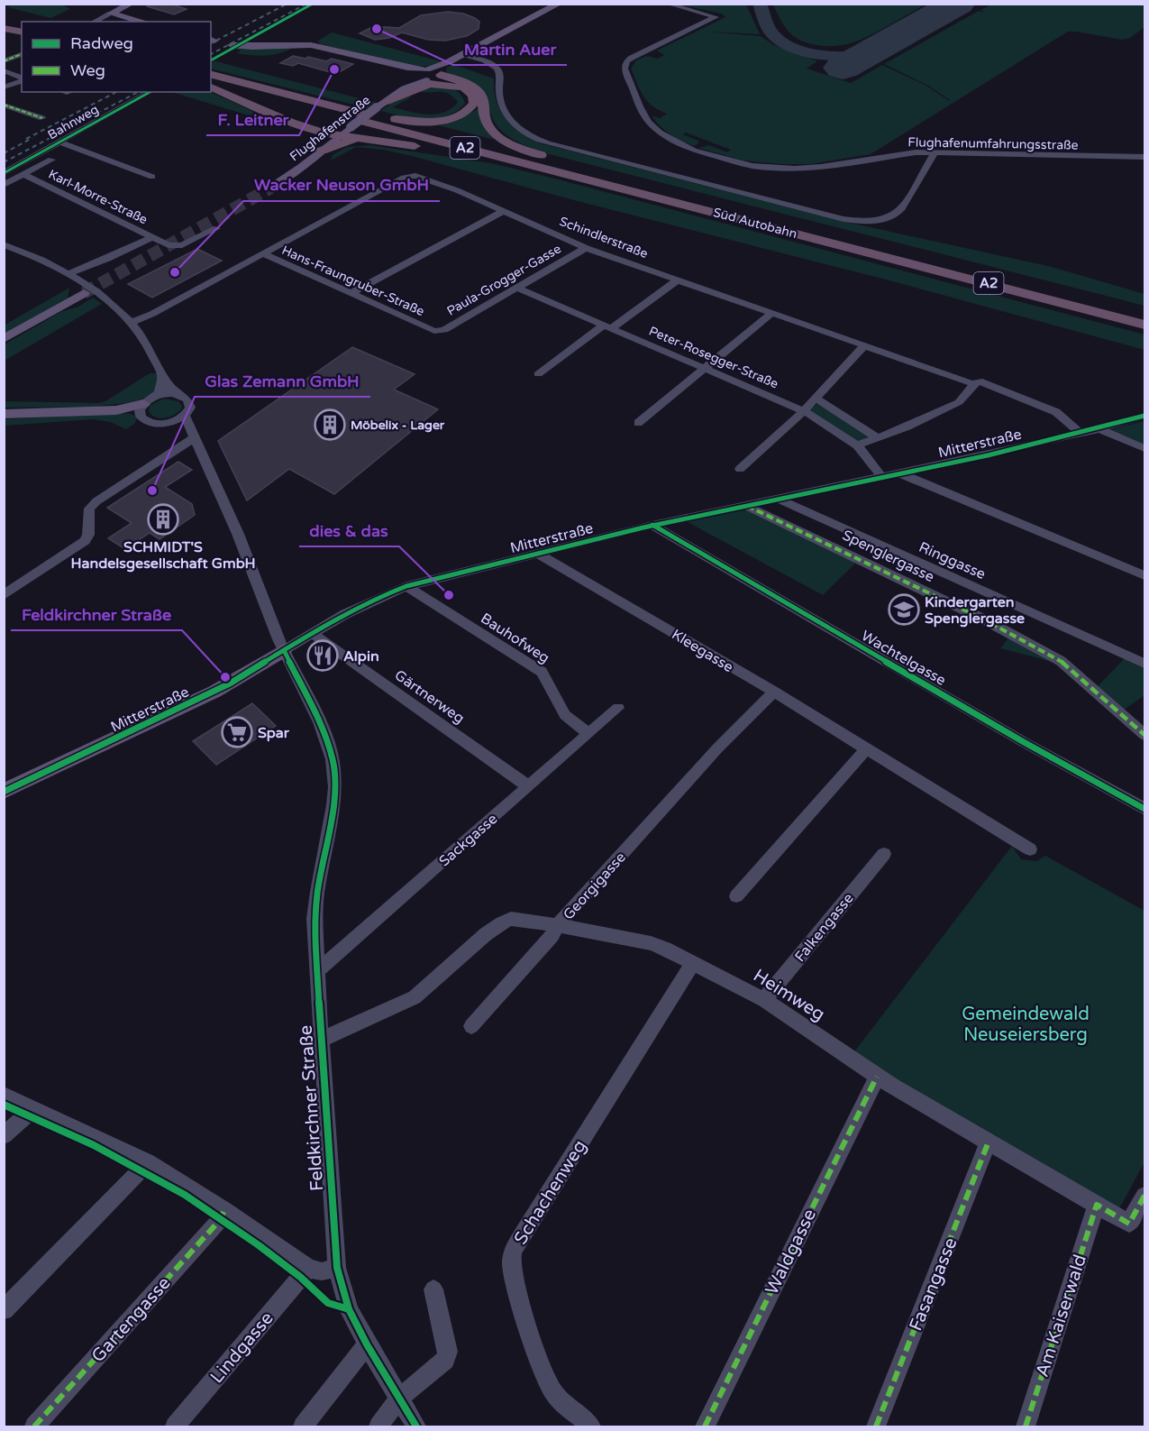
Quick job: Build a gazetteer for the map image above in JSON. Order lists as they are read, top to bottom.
{
  "streets": {
    "highway": ["A2", "Süd Autobahn"],
    "main road": ["Flughafenstraße", "Mitterstraße"],
    "street": [
      "Bahnweg",
      "Flughafenumfahrungsstraße",
      "Karl-Morre-Straße",
      "Schindlerstraße",
      "Paula-Grogger-Gasse",
      "Hans-Fraungruber-Straße",
      "Peter-Rosegger-Straße",
      "Spenglergasse",
      "Ringgasse",
      "Bauhofweg",
      "Kleegasse",
      "Wachtelgasse",
      "Gärtnerweg",
      "Sackgasse",
      "Georgigasse",
      "Falkengasse",
      "Heimweg",
      "Feldkirchner Straße",
      "Schachenweg",
      "Waldgasse",
      "Fasangasse",
      "Am Kaiserwald",
      "Gartengasse",
      "Lindgasse"
    ]
  },
  "crossings": [
    ["Flughafenstraße", "Süd Autobahn"],
    ["Schindlerstraße", "Paula-Grogger-Gasse"],
    ["Schindlerstraße", "Hans-Fraungruber-Straße"],
    ["Schindlerstraße", "Mitterstraße"],
    ["Paula-Grogger-Gasse", "Hans-Fraungruber-Straße"],
    ["Paula-Grogger-Gasse", "Peter-Rosegger-Straße"],
    ["Peter-Rosegger-Straße", "Mitterstraße"],
    ["Mitterstraße", "Spenglergasse"],
    ["Mitterstraße", "Ringgasse"],
    ["Mitterstraße", "Bauhofweg"],
    ["Mitterstraße", "Kleegasse"],
    ["Mitterstraße", "Wachtelgasse"],
    ["Mitterstraße", "Gärtnerweg"],
    ["Mitterstraße", "Feldkirchner Straße"],
    ["Bauhofweg", "Sackgasse"],
    ["Kleegasse", "Georgigasse"],
    ["Gärtnerweg", "Sackgasse"],
    ["Sackgasse", "Feldkirchner Straße"],
    ["Georgigasse", "Heimweg"],
    ["Georgigasse", "Feldkirchner Straße"],
    ["Falkengasse", "Heimweg"],
    ["Heimweg", "Schachenweg"],
    ["Heimweg", "Waldgasse"],
    ["Heimweg", "Fasangasse"],
    ["Heimweg", "Am Kaiserwald"]
  ],
  "parks": ["Gemeindewald Neuseiersberg"],
  "places": {
    "other": [
      "Martin Auer",
      "F. Leitner",
      "Wacker Neuson GmbH",
      "Glas Zemann GmbH",
      "dies & das",
      "Feldkirchner Straße"
    ],
    "building": ["Möbelix - Lager", "SCHMIDT'S Handelsgesellschaft GmbH"],
    "school or university": ["Kindergarten Spenglergasse"],
    "restaurant": ["Alpin"],
    "supermarket": ["Spar"]
  },
  "legend": ["Radweg", "Weg"]
}
